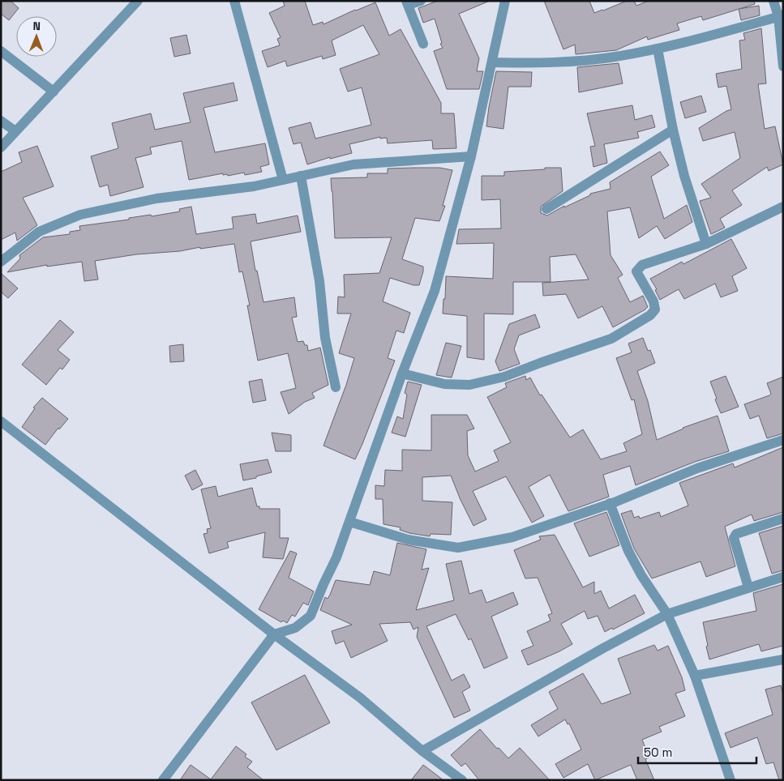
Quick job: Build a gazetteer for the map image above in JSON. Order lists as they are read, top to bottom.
{
  "scale_bar": "50 m",
  "north": "top"
}
